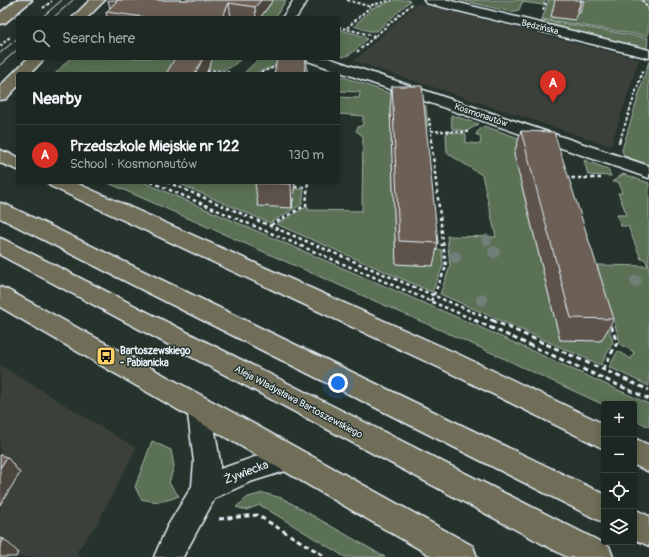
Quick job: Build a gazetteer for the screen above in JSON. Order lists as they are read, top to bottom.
{
  "streets": {
    "main road": ["Aleja Władysława Bartoszewskiego"],
    "street": ["Będzińska", "Kosmonautów", "Żywiecka"]
  },
  "places": {
    "bus stop": ["Bartoszewskiego - Pabianicka"]
  },
  "page": {
    "search": "Search here",
    "pins": "A",
    "heading": "Nearby",
    "list": [
      {
        "mark": "A",
        "name": "Przedszkole Miejskie nr 122",
        "note": "School · Kosmonautów",
        "value": "130 m"
      }
    ],
    "map_buttons": ["+", "−"]
  }
}
